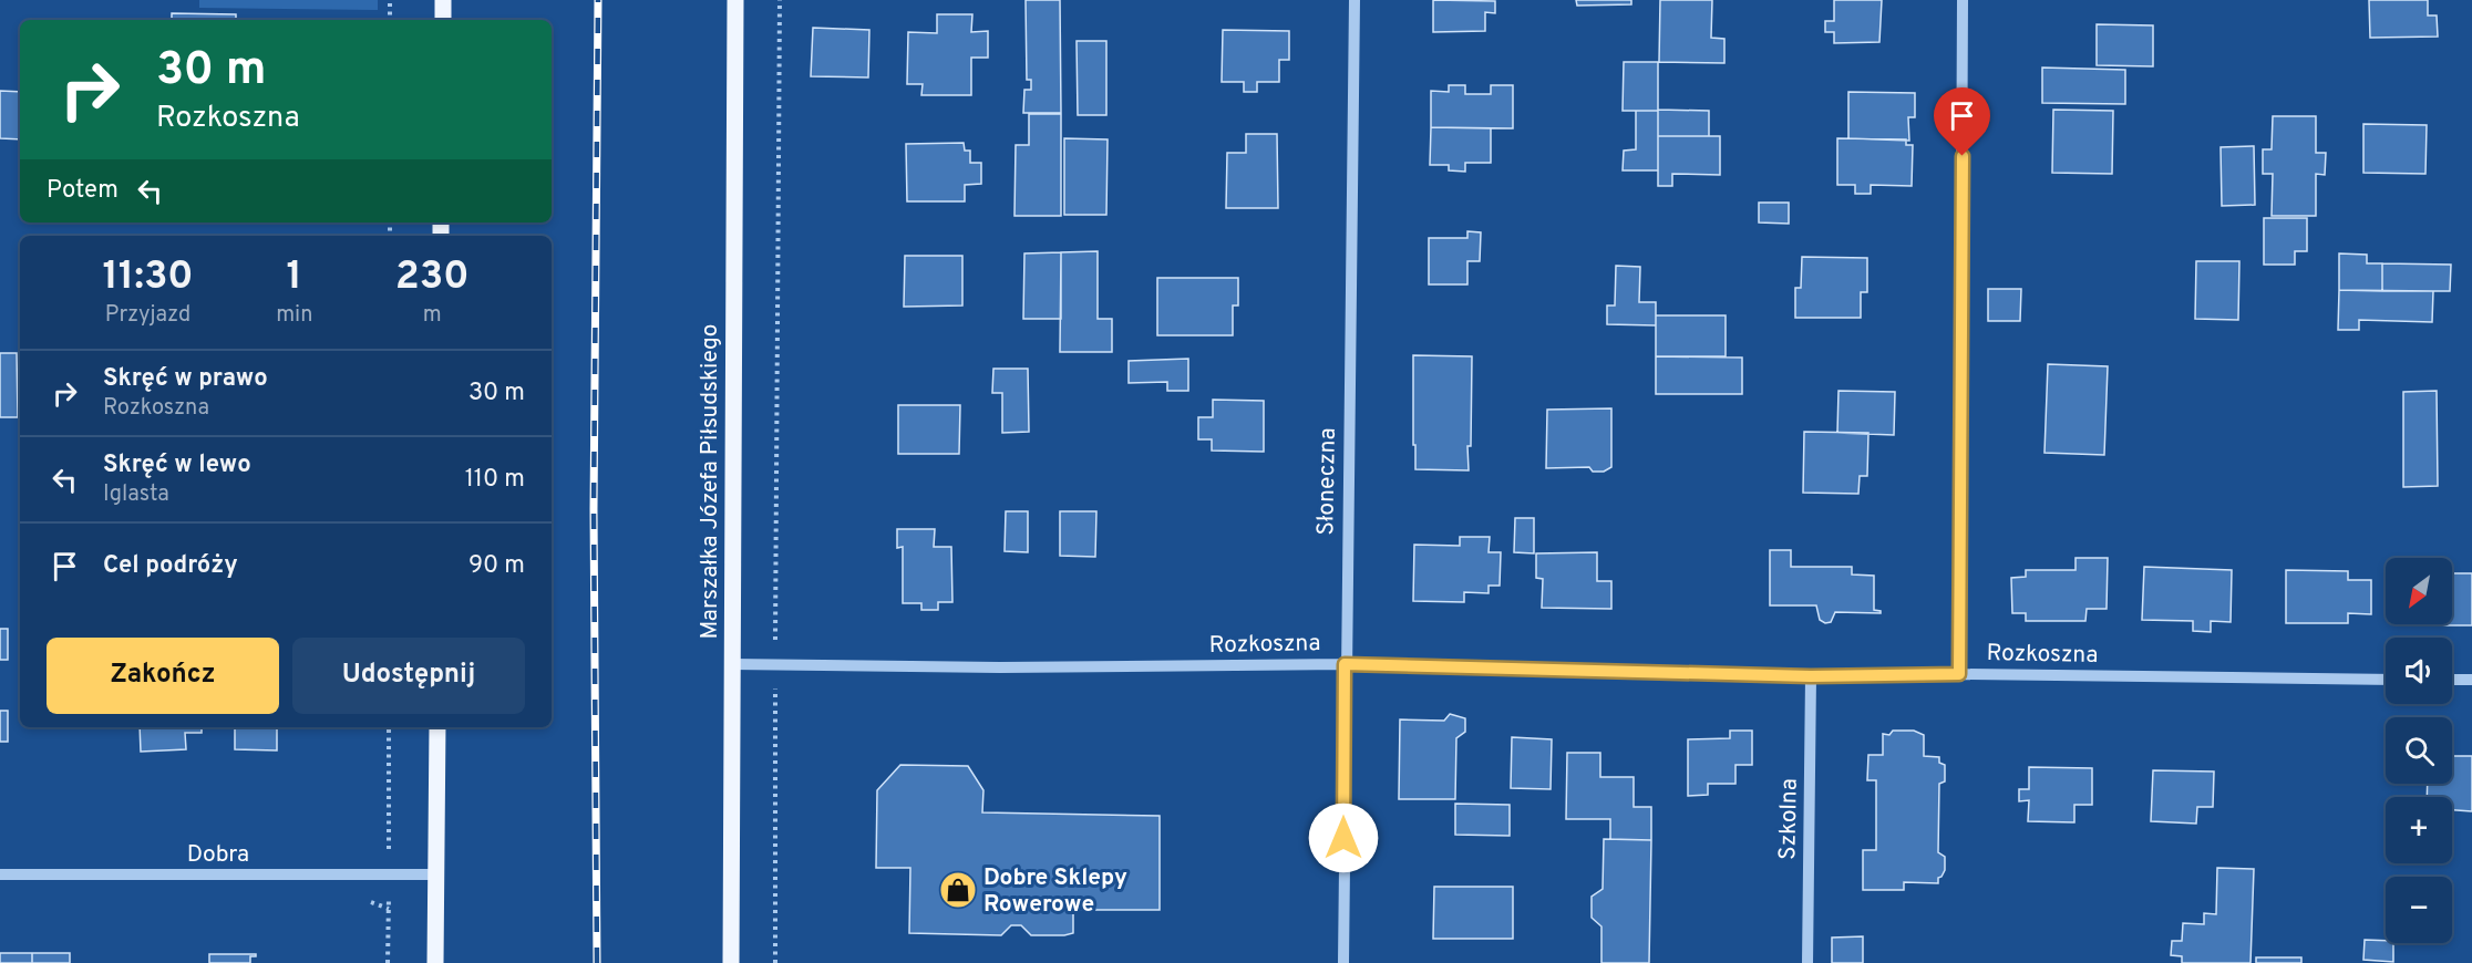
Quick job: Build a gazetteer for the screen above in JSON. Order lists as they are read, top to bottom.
{
  "streets": {
    "main road": ["Marszałka Józefa Piłsudskiego"],
    "street": [
      "Słoneczna",
      "Rozkoszna",
      "Szkolna",
      "Dobra"
    ]
  },
  "crossings": [
    ["Marszałka Józefa Piłsudskiego", "Rozkoszna"],
    ["Słoneczna", "Rozkoszna"],
    ["Rozkoszna", "Szkolna"]
  ],
  "places": {
    "shop": ["Dobre Sklepy Rowerowe"]
  },
  "north": "bottom left",
  "page": {
    "turn": ["30 m", "Rozkoszna"],
    "then": "Potem",
    "eta": [
      "11:30",
      "Przyjazd",
      "1",
      "min",
      "230",
      "m"
    ],
    "list": [
      {
        "name": "Skręć w prawo",
        "note": "Rozkoszna",
        "value": "30 m"
      },
      {
        "name": "Skręć w lewo",
        "note": "Iglasta",
        "value": "110 m"
      },
      {
        "name": "Cel podróży",
        "value": "90 m"
      }
    ],
    "map_buttons": ["+", "−"],
    "buttons": ["Zakończ", "Udostępnij"]
  }
}
